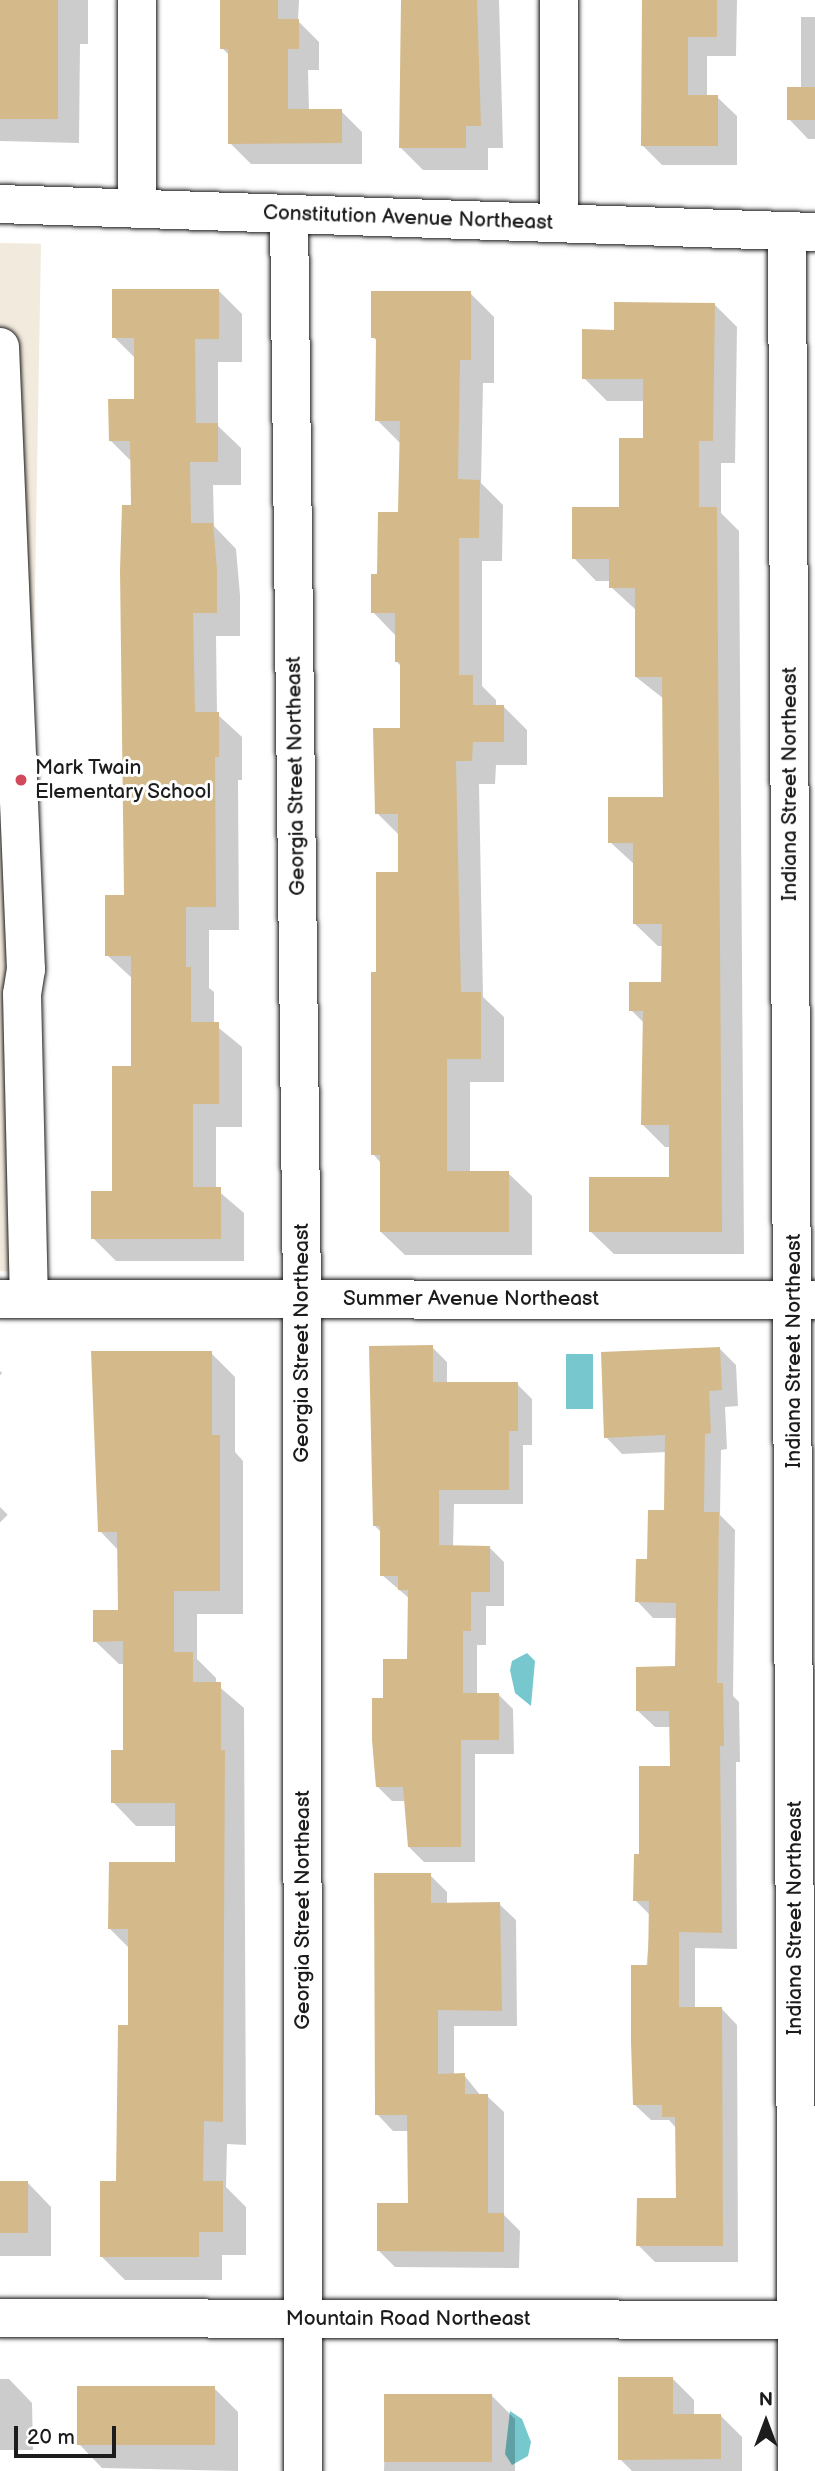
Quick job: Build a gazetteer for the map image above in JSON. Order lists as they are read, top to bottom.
{
  "streets": {
    "street": [
      "Constitution Avenue Northeast",
      "Georgia Street Northeast",
      "Indiana Street Northeast",
      "Summer Avenue Northeast",
      "Mountain Road Northeast"
    ]
  },
  "crossings": [
    ["Constitution Avenue Northeast", "Georgia Street Northeast"],
    ["Constitution Avenue Northeast", "Indiana Street Northeast"],
    ["Georgia Street Northeast", "Summer Avenue Northeast"],
    ["Georgia Street Northeast", "Mountain Road Northeast"],
    ["Indiana Street Northeast", "Summer Avenue Northeast"],
    ["Indiana Street Northeast", "Mountain Road Northeast"]
  ],
  "places": ["Mark Twain Elementary School"],
  "scale_bar": "20 m",
  "north": "top"
}
